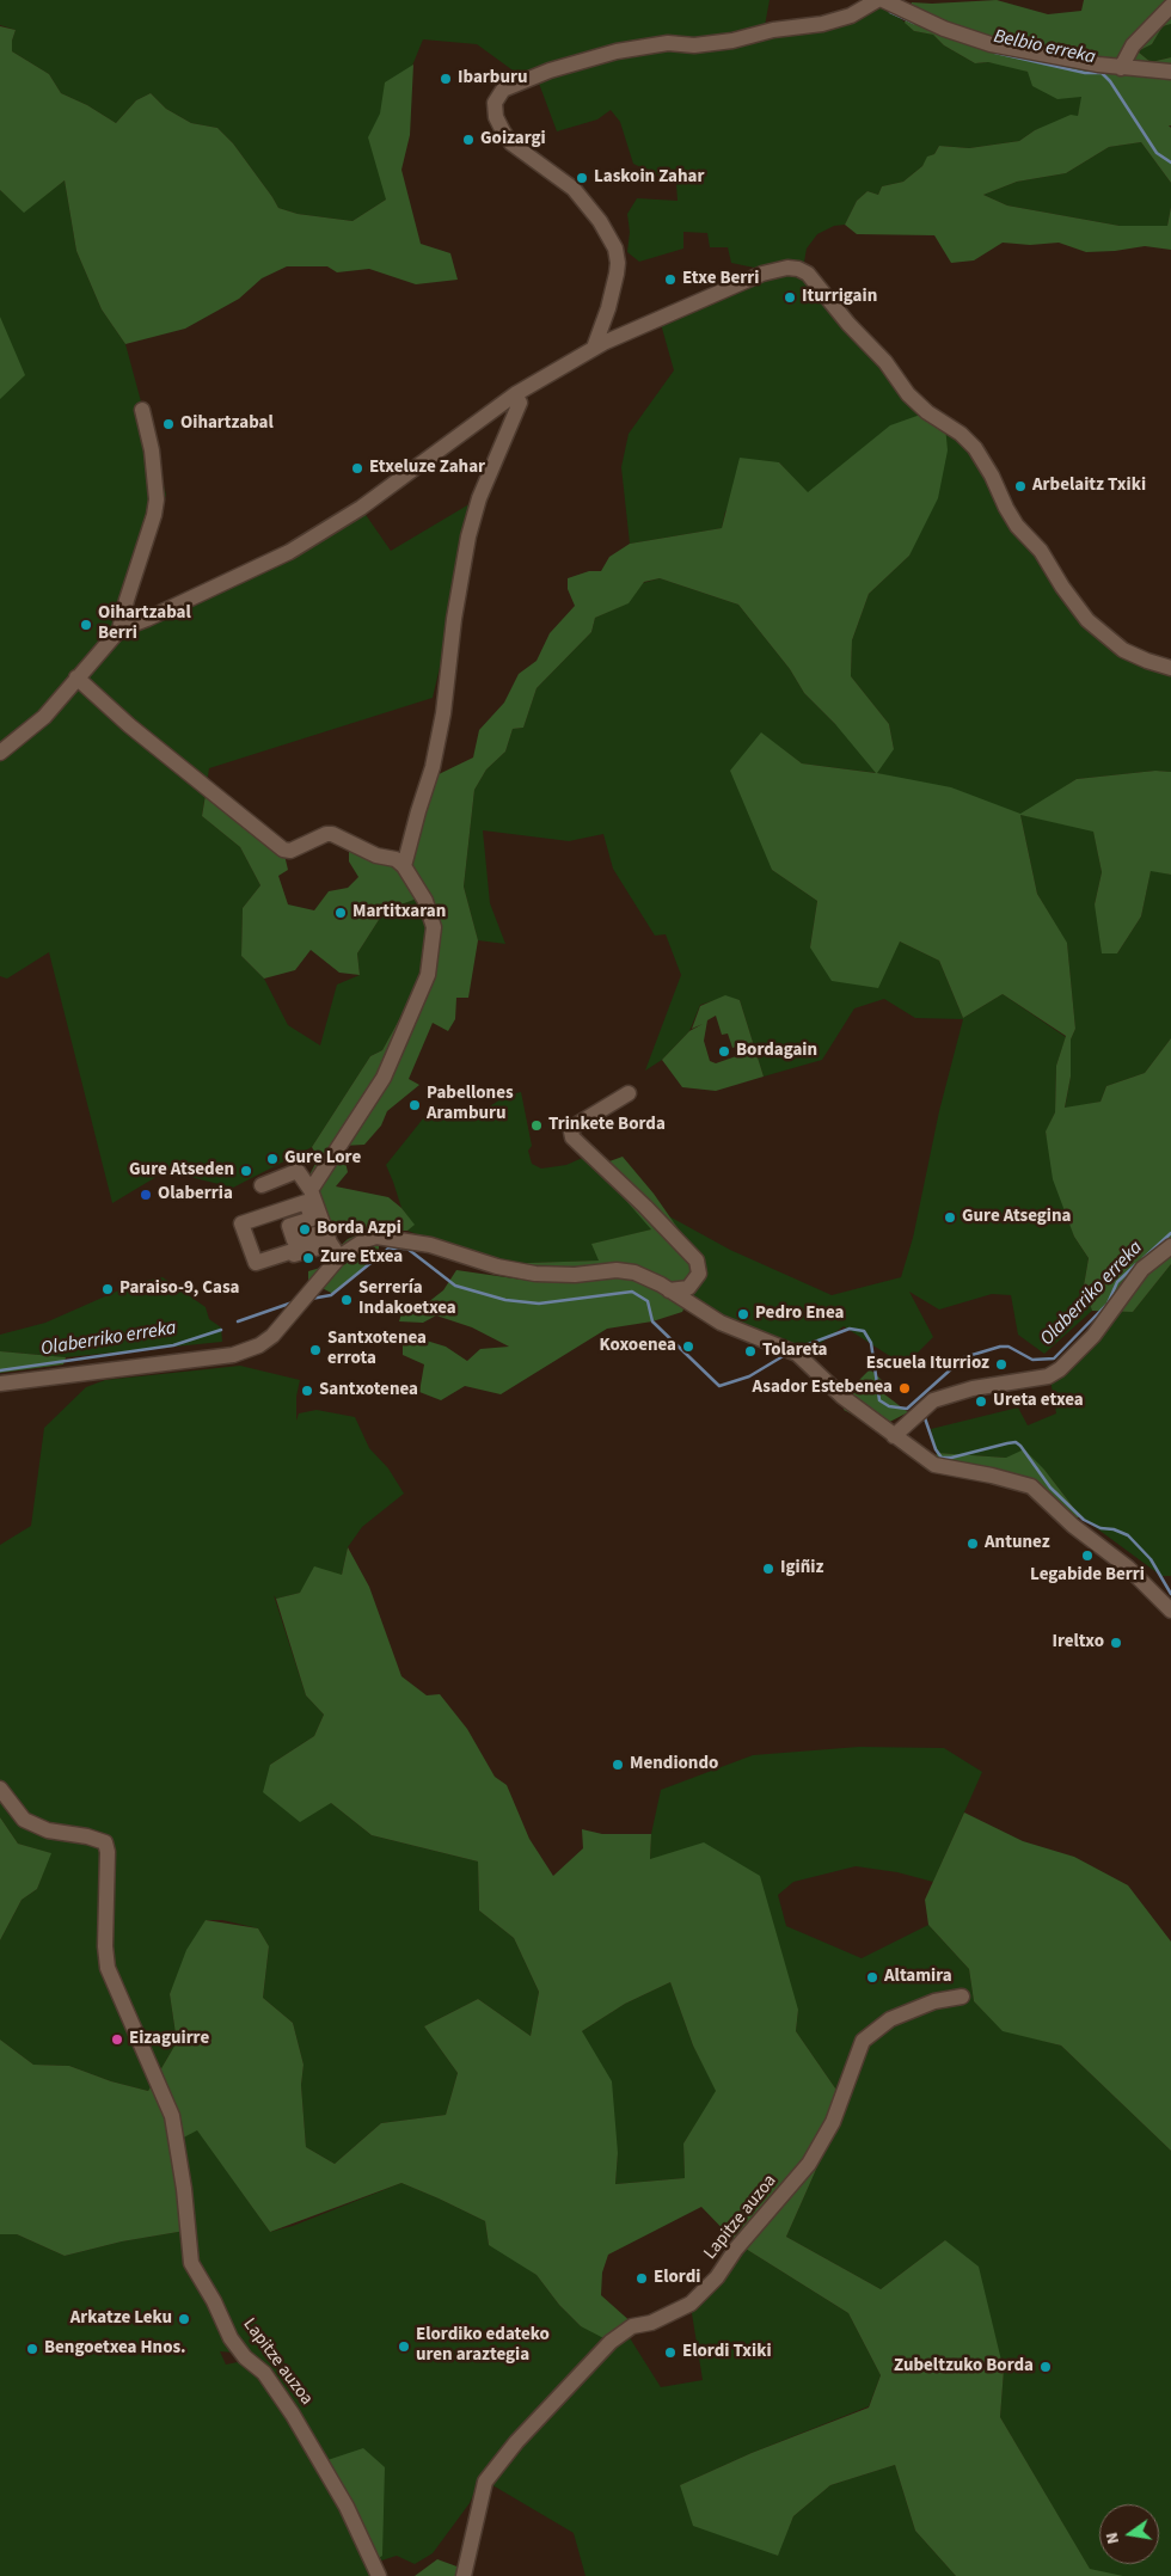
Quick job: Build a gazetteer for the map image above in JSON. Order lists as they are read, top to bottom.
{
  "streets": {
    "street": ["Lapitze auzoa"]
  },
  "water": ["Belbio erreka", "Olaberriko erreka"],
  "places": [
    "Ibarburu",
    "Goizargi",
    "Laskoin Zahar",
    "Etxe Berri",
    "Iturrigain",
    "Oihartzabal",
    "Etxeluze Zahar",
    "Arbelaitz Txiki",
    "Oihartzabal Berri",
    "Martitxaran",
    "Bordagain",
    "Pabellones Aramburu",
    "Trinkete Borda",
    "Gure Lore",
    "Gure Atseden",
    "Olaberria",
    "Gure Atsegina",
    "Borda Azpi",
    "Zure Etxea",
    "Paraiso-9, Casa",
    "Serrería Indakoetxea",
    "Pedro Enea",
    "Koxoenea",
    "Santxotenea errota",
    "Tolareta",
    "Escuela Iturrioz",
    "Asador Estebenea",
    "Santxotenea",
    "Ureta etxea",
    "Antunez",
    "Legabide Berri",
    "Igiñiz",
    "Ireltxo",
    "Mendiondo",
    "Altamira",
    "Eizaguirre",
    "Elordi",
    "Arkatze Leku",
    "Elordiko edateko uren araztegia",
    "Bengoetxea Hnos.",
    "Elordi Txiki",
    "Zubeltzuko Borda"
  ],
  "north": "left"
}
